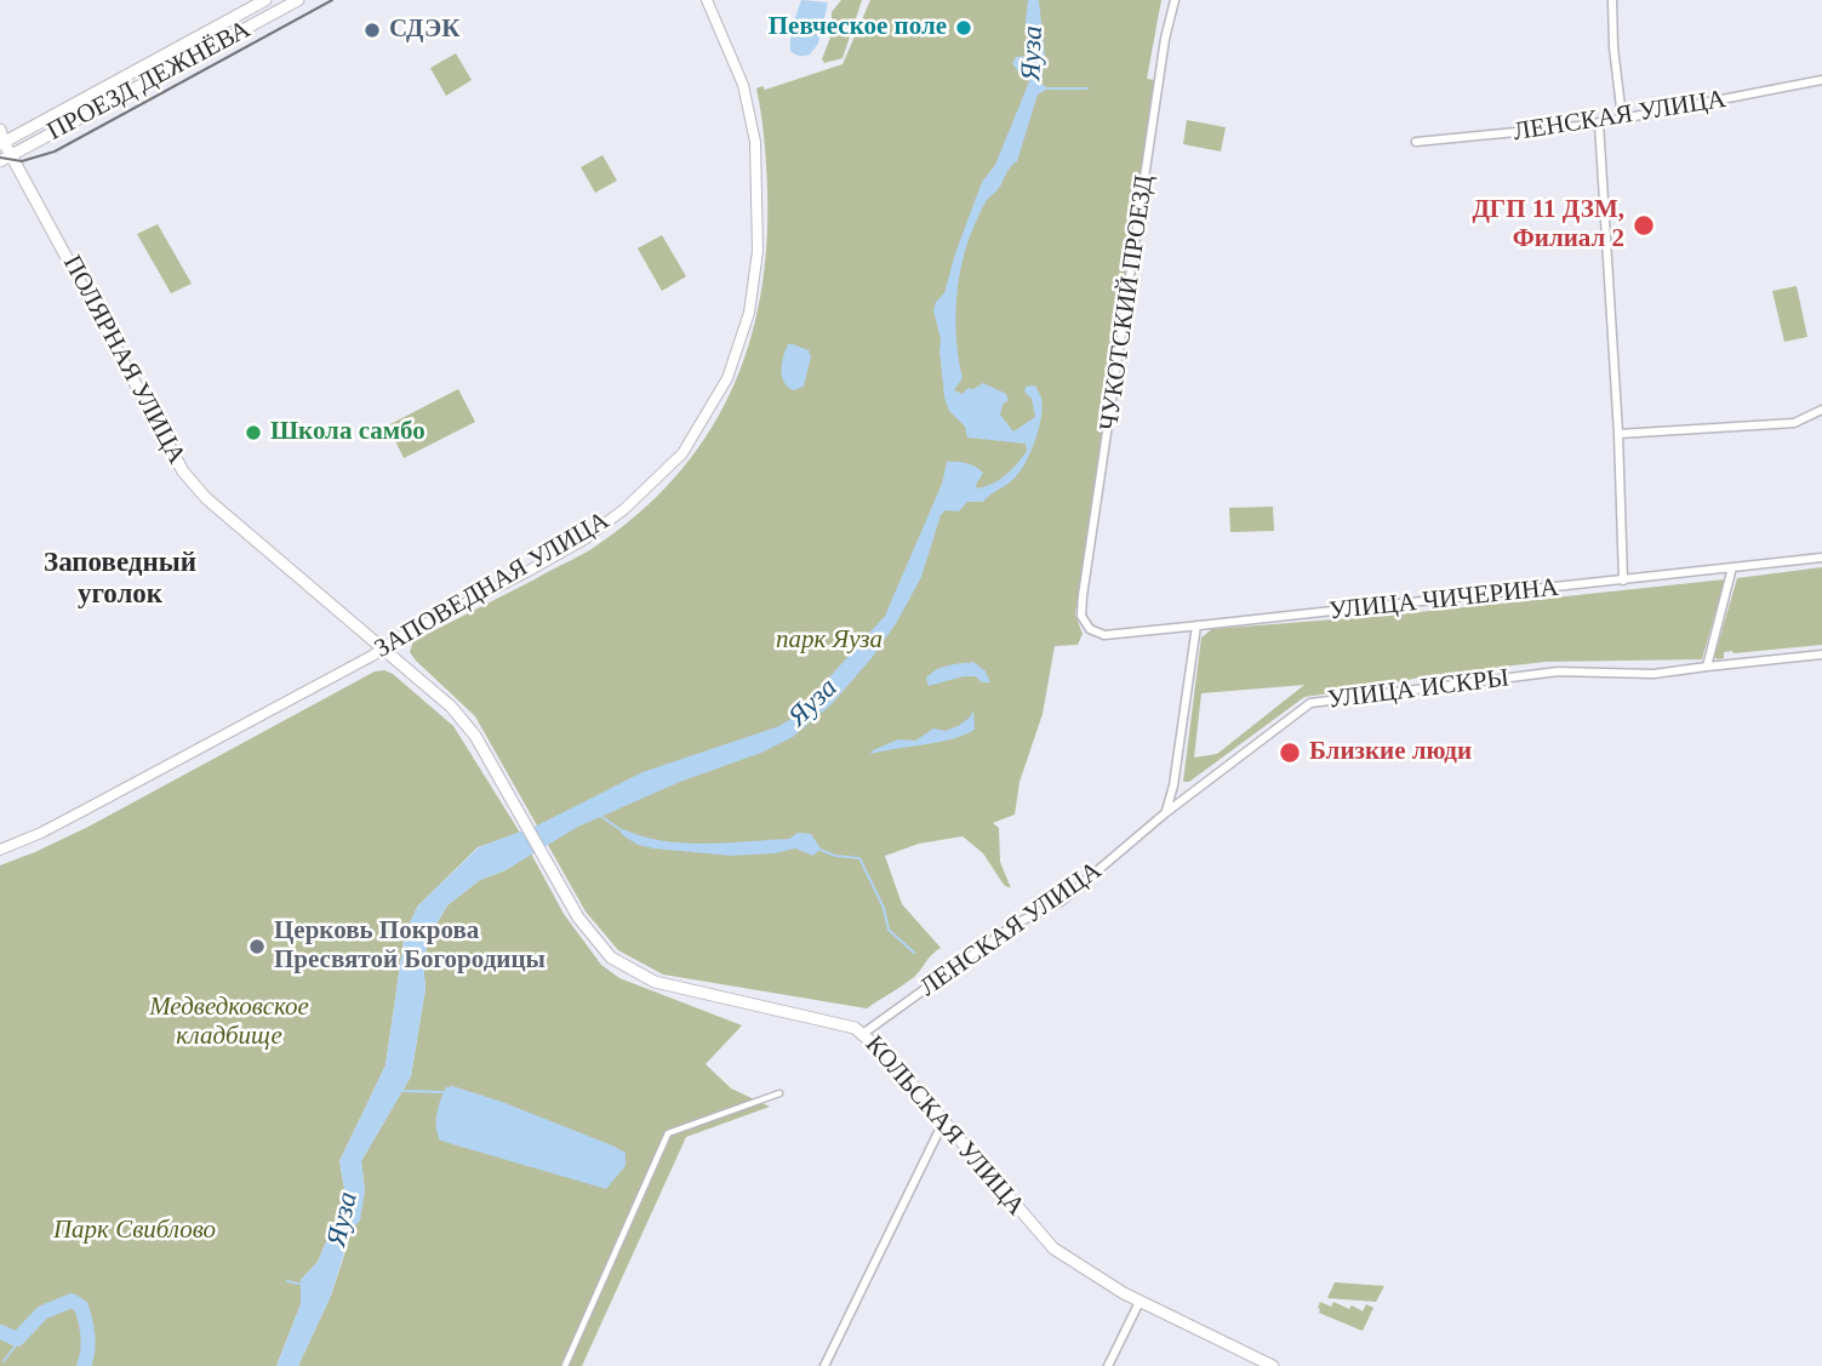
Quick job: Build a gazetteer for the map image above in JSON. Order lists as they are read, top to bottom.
{
  "streets": {
    "main road": ["ПРОЕЗД ДЕЖНЁВА", "ПОЛЯРНАЯ УЛИЦА", "КОЛЬСКАЯ УЛИЦА"],
    "street": [
      "ЛЕНСКАЯ УЛИЦА",
      "ЧУКОТСКИЙ ПРОЕЗД",
      "ЗАПОВЕДНАЯ УЛИЦА",
      "УЛИЦА ЧИЧЕРИНА",
      "УЛИЦА ИСКРЫ"
    ]
  },
  "crossings": [
    ["ПРОЕЗД ДЕЖНЁВА", "ПОЛЯРНАЯ УЛИЦА"],
    ["ЛЕНСКАЯ УЛИЦА", "УЛИЦА ИСКРЫ"],
    ["ЛЕНСКАЯ УЛИЦА", "КОЛЬСКАЯ УЛИЦА"],
    ["ЧУКОТСКИЙ ПРОЕЗД", "УЛИЦА ЧИЧЕРИНА"],
    ["ПОЛЯРНАЯ УЛИЦА", "ЗАПОВЕДНАЯ УЛИЦА"],
    ["ПОЛЯРНАЯ УЛИЦА", "КОЛЬСКАЯ УЛИЦА"]
  ],
  "districts": ["Заповедный уголок"],
  "water": ["Яуза"],
  "parks": ["парк Яуза", "Медведковское кладбище", "Парк Свиблово"],
  "places": [
    "Певческое поле",
    "СДЭК",
    "ДГП 11 ДЗМ, Филиал 2",
    "Школа самбо",
    "Близкие люди",
    "Церковь Покрова Пресвятой Богородицы"
  ]
}
